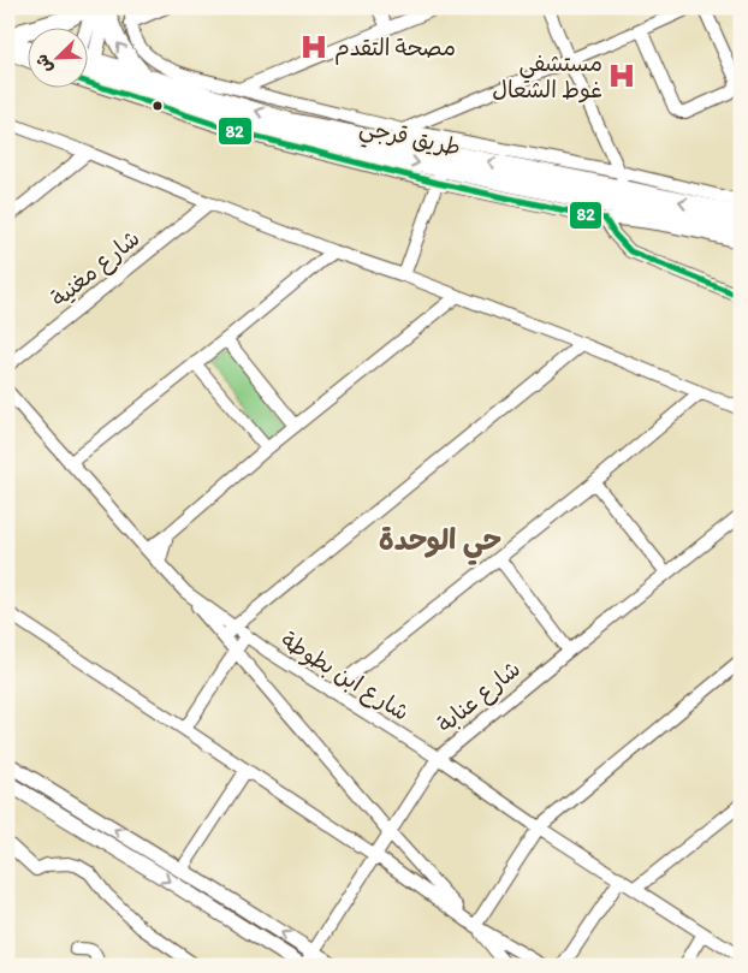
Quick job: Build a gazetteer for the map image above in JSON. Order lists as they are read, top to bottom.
{
  "streets": {
    "highway": ["طريق قرجي"],
    "street": ["شارع مغنية", "شارع ابن بطوطة", "شارع عنابة"]
  },
  "crossings": [
    ["شارع ابن بطوطة", "شارع عنابة"]
  ],
  "districts": ["حي الوحدة"],
  "places": {
    "hospital": ["مصحة التقدم", "مستشفي غوط الشعال"]
  },
  "lines": ["transit line 82"],
  "north": "bottom left"
}
